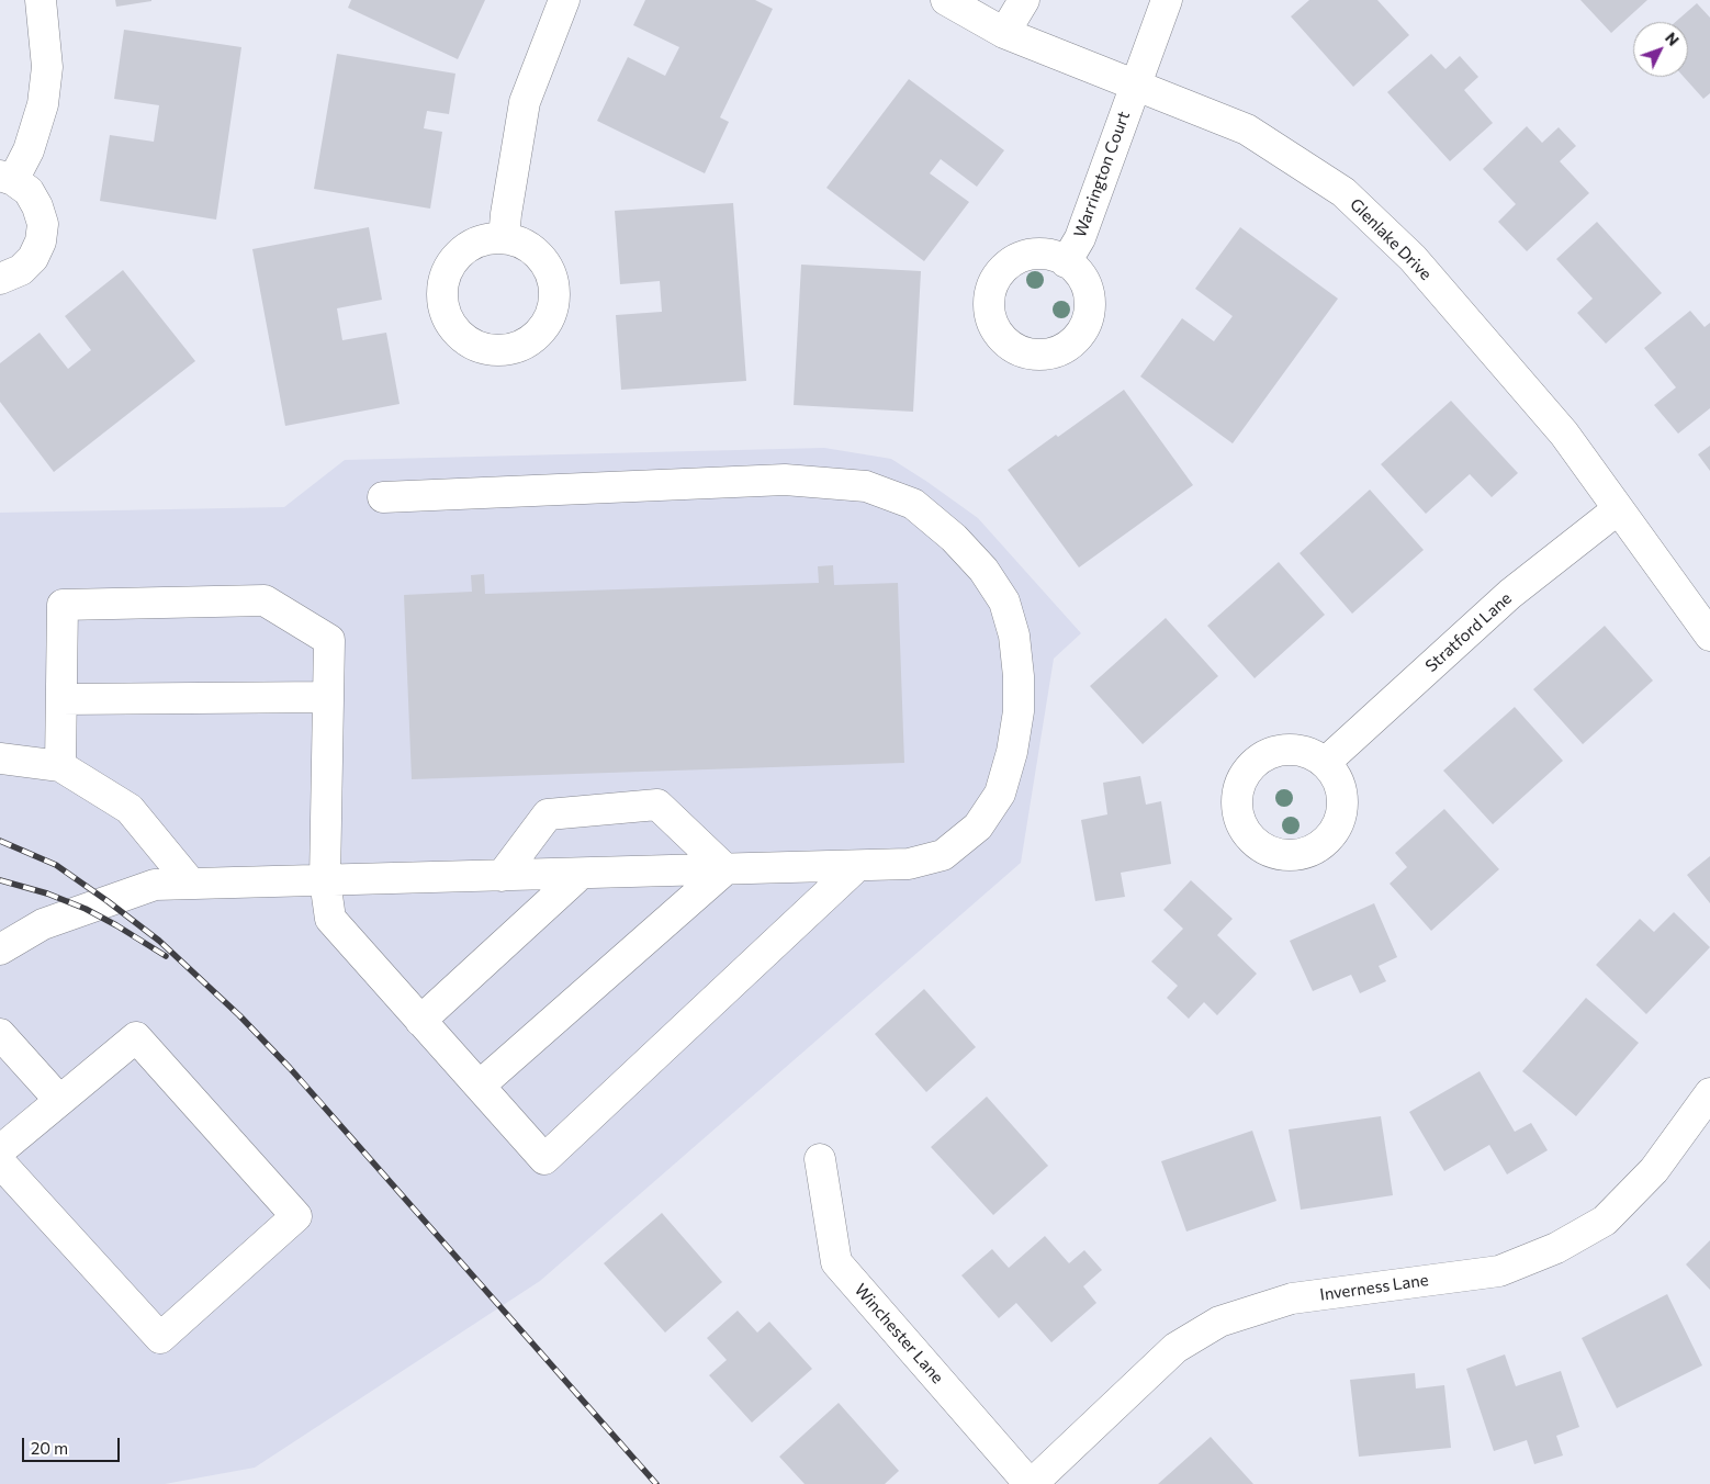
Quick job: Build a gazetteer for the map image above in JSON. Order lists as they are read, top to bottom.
{
  "streets": {
    "street": [
      "Warrington Court",
      "Glenlake Drive",
      "Stratford Lane",
      "Inverness Lane",
      "Winchester Lane"
    ]
  },
  "crossings": [
    ["Warrington Court", "Glenlake Drive"],
    ["Glenlake Drive", "Stratford Lane"],
    ["Inverness Lane", "Winchester Lane"]
  ],
  "scale_bar": "20 m",
  "north": "top right"
}
